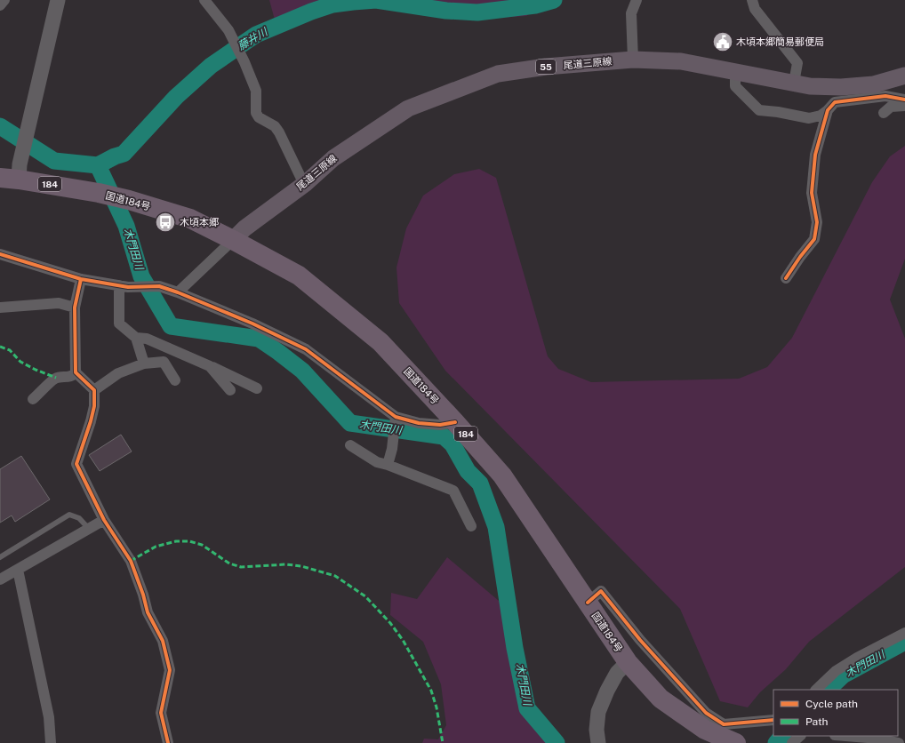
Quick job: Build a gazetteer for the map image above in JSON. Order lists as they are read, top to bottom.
{
  "streets": {
    "highway": ["184", "国道184号"],
    "main road": ["尾道三原線", "55"]
  },
  "crossings": [
    ["尾道三原線", "国道184号"]
  ],
  "water": ["藤井川", "木門田川"],
  "places": {
    "public building": ["木頃本郷簡易郵便局"],
    "bus stop": ["木頃本郷"]
  },
  "legend": ["Cycle path", "Path"]
}
